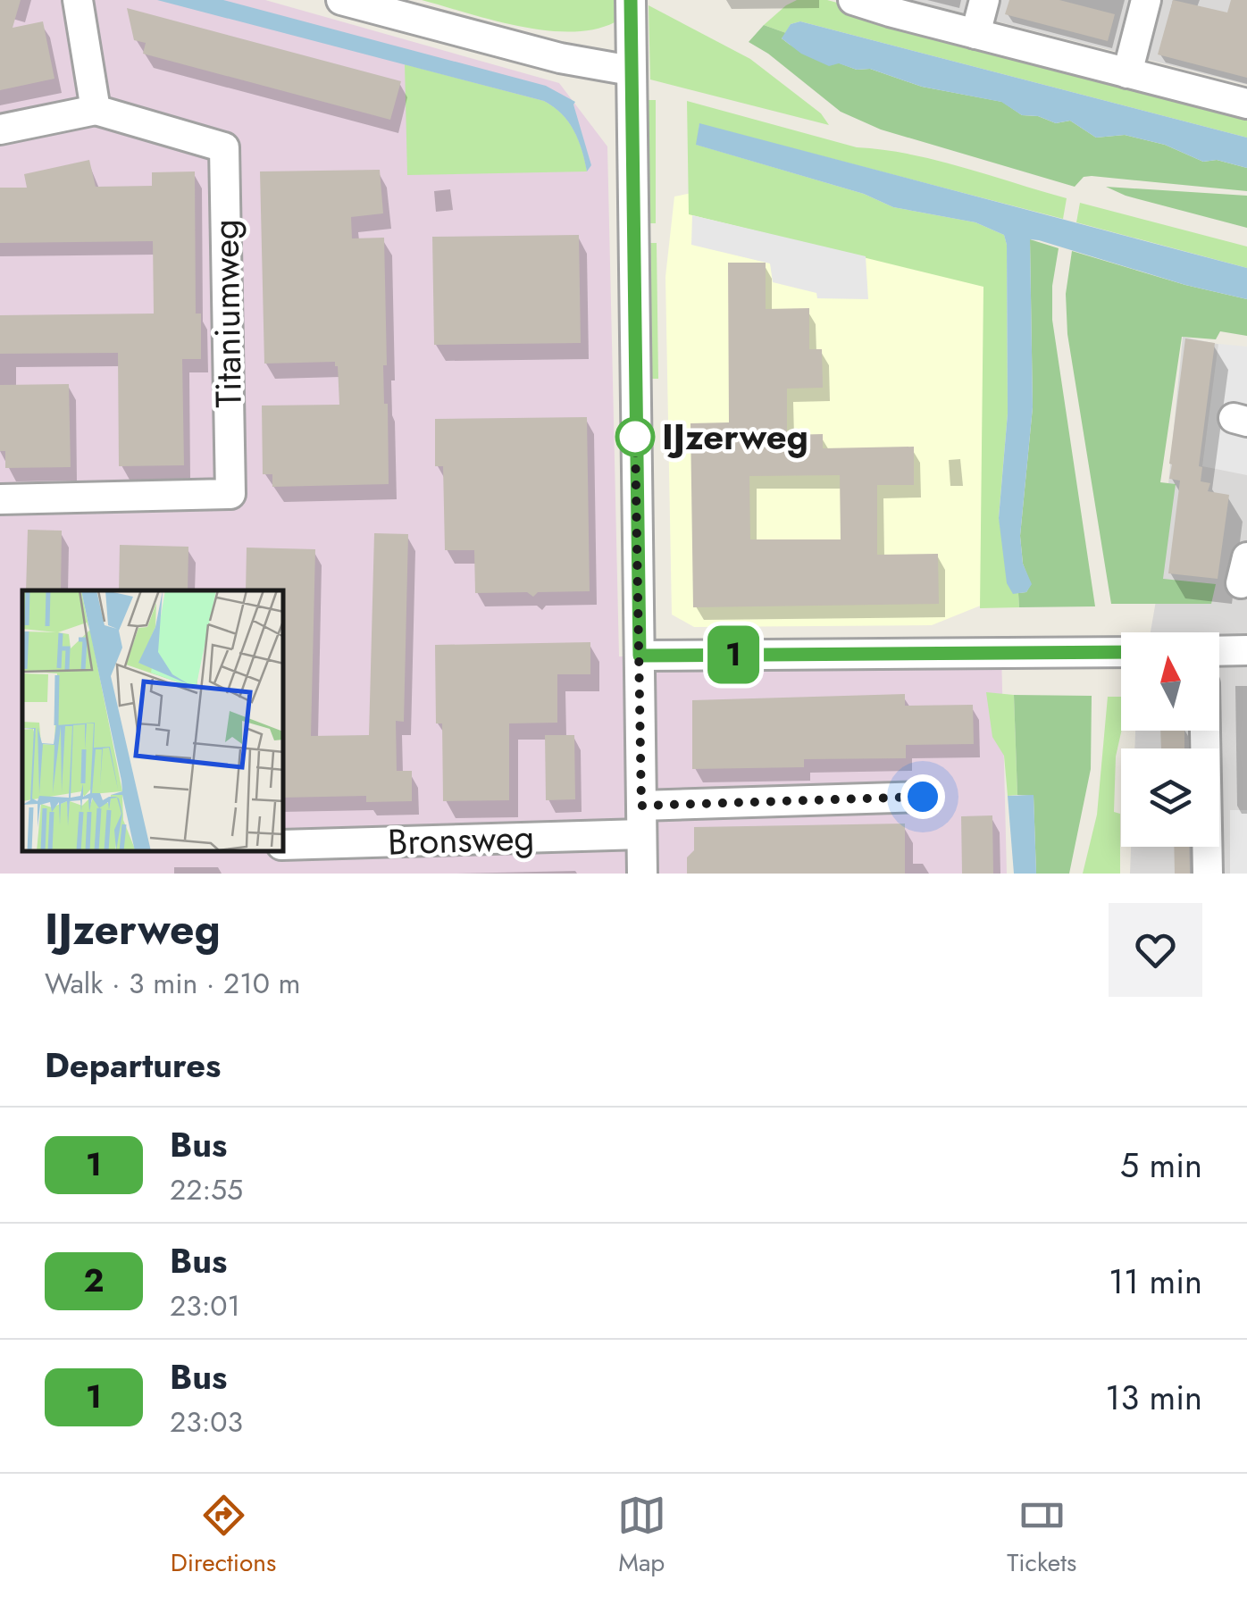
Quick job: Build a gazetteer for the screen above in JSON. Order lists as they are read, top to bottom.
{
  "streets": {
    "street": ["Titaniumweg", "Bronsweg"]
  },
  "places": ["IJzerweg"],
  "lines": ["bus line 1"],
  "north": "top",
  "page": {
    "on_map": "1",
    "heading": [
      ["IJzerweg", "Walk · 3 min · 210 m"],
      "Departures"
    ],
    "list": [
      {
        "mark": "1",
        "name": "Bus",
        "note": "22:55",
        "value": "5 min"
      },
      {
        "mark": "2",
        "name": "Bus",
        "note": "23:01",
        "value": "11 min"
      },
      {
        "mark": "1",
        "name": "Bus",
        "note": "23:03",
        "value": "13 min"
      }
    ],
    "tabs": ["Directions", "Map", "Tickets"]
  }
}
